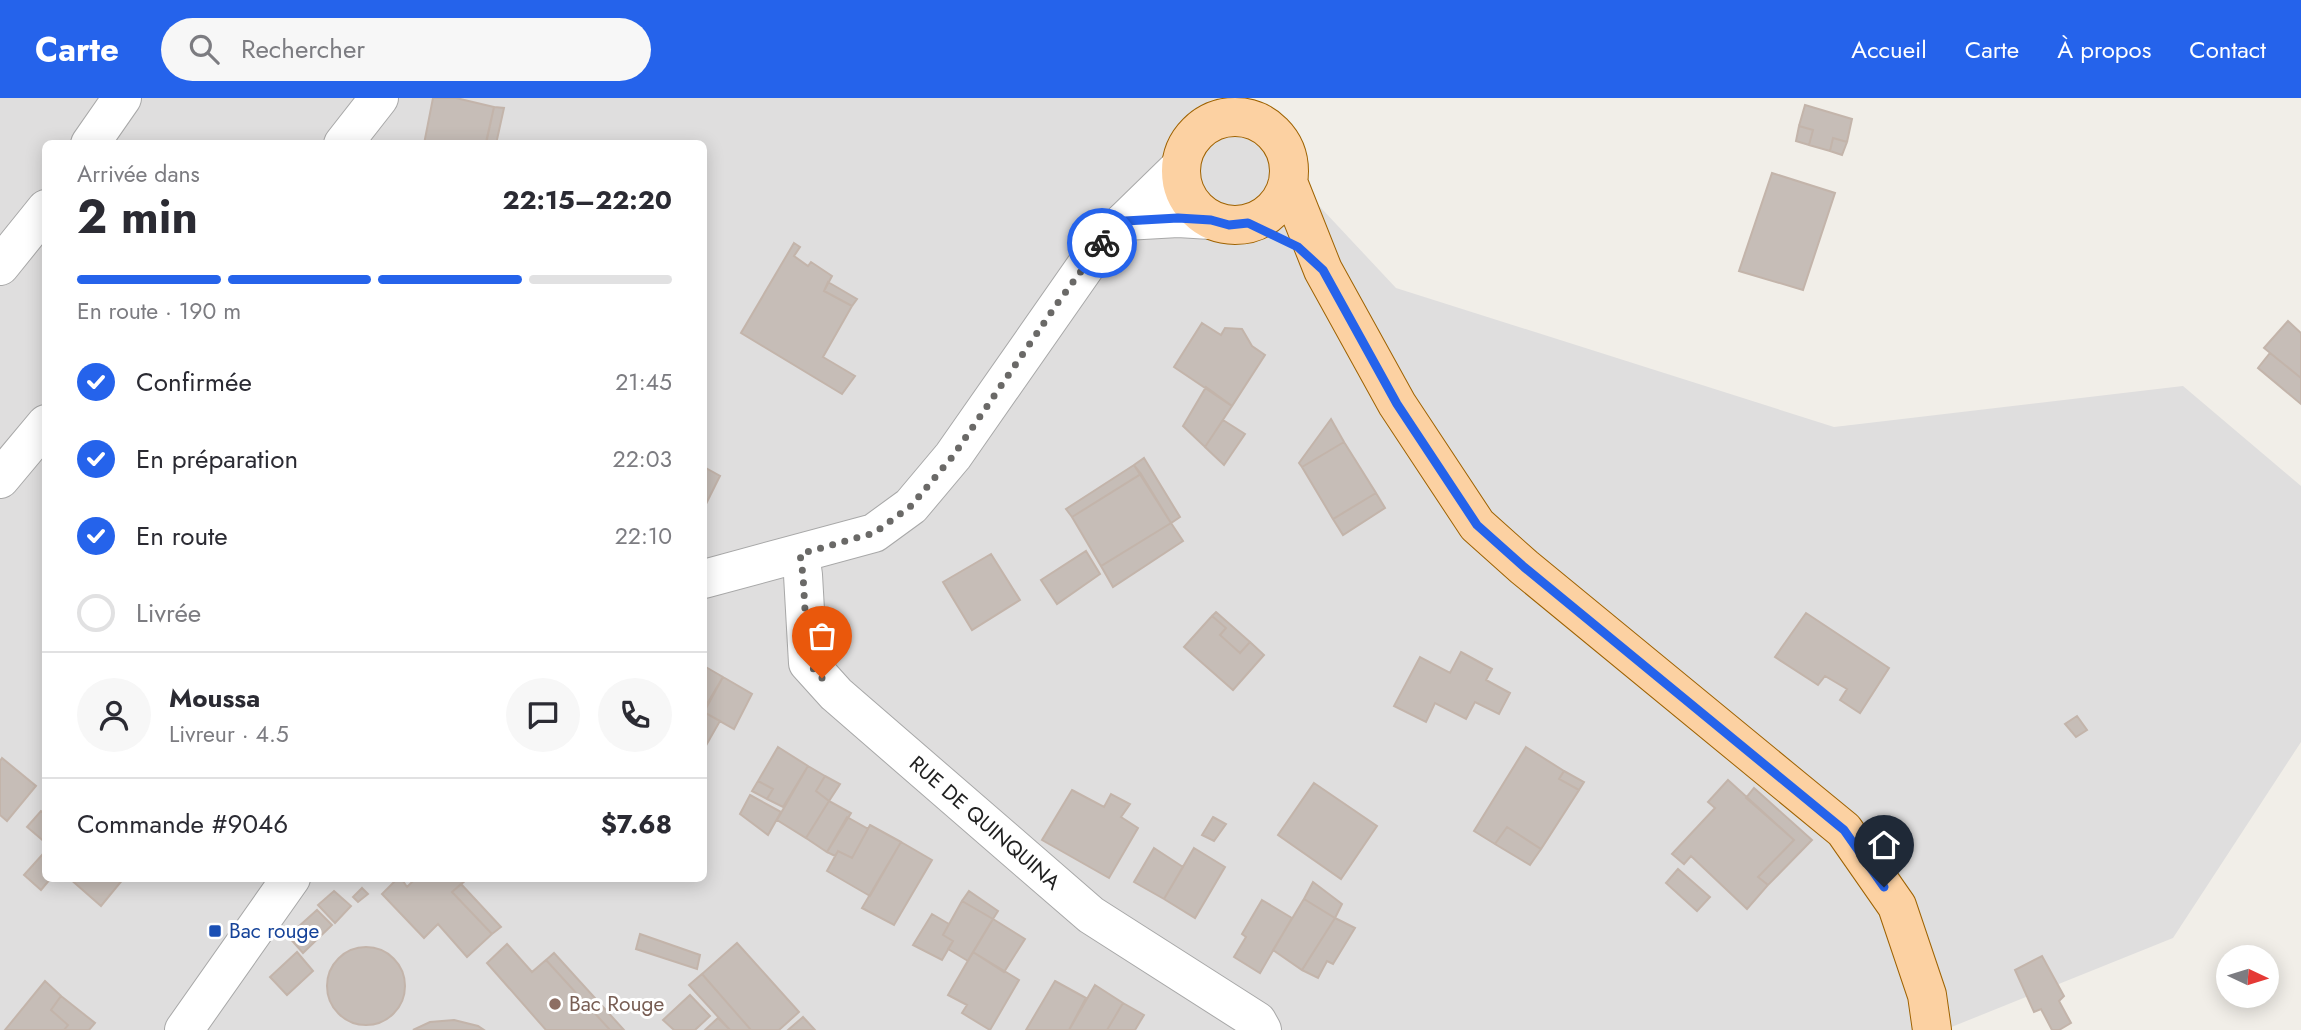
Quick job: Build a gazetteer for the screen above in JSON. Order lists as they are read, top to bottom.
{
  "streets": {
    "street": ["RUE DE QUINQUINA"]
  },
  "places": {
    "transit": ["Bac rouge"],
    "other": ["Bac Rouge"]
  },
  "north": "right",
  "page": {
    "header": "Carte",
    "search": "Rechercher",
    "nav": [
      "Accueil",
      "Carte",
      "À propos",
      "Contact"
    ],
    "heading": ["2 min", "Arrivée dans", "22:15–22:20"],
    "panel": [
      "Moussa",
      "Livreur · 4.5",
      "Commande #9046",
      "$7.68"
    ],
    "bar": "En route · 190 m",
    "list": [
      ["Confirmée", "21:45"],
      ["En préparation", "22:03"],
      ["En route", "22:10"],
      "Livrée"
    ]
  }
}
